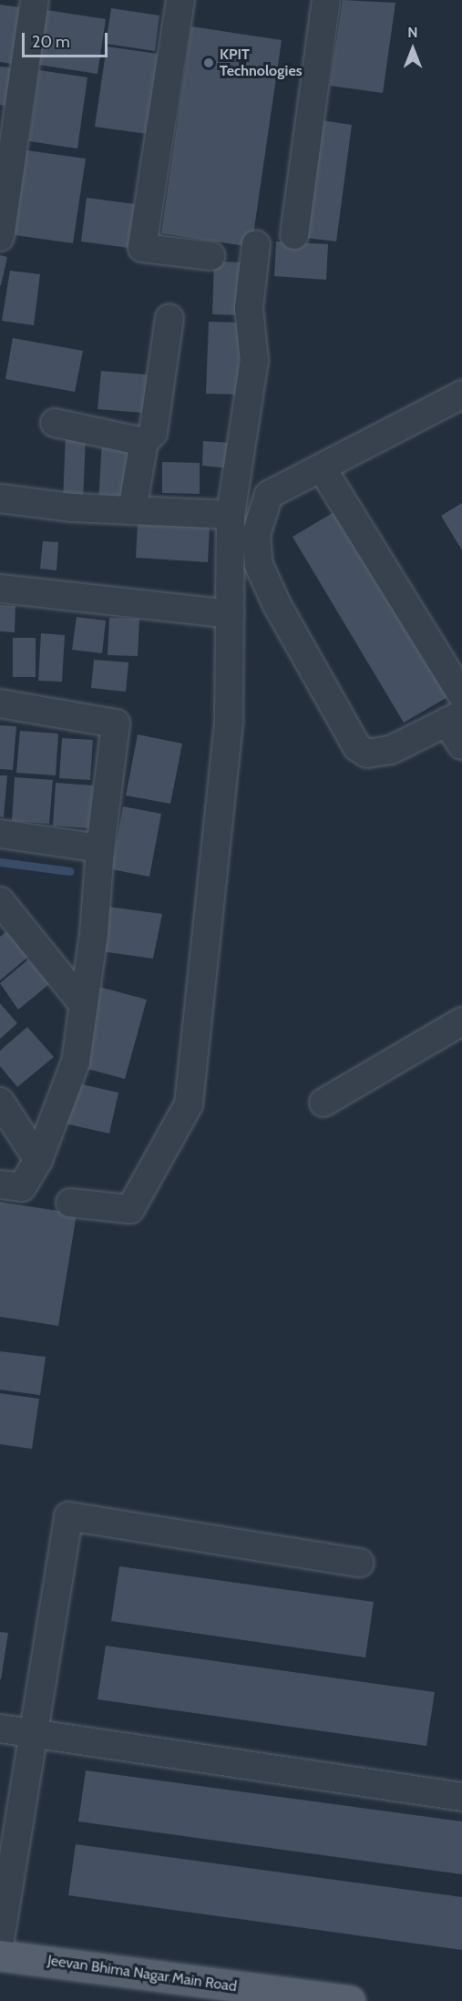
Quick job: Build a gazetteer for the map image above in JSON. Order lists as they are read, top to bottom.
{
  "streets": {
    "main road": ["Jeevan Bhima Nagar Main Road"]
  },
  "places": ["KPIT Technologies"],
  "scale_bar": "20 m",
  "north": "top"
}
